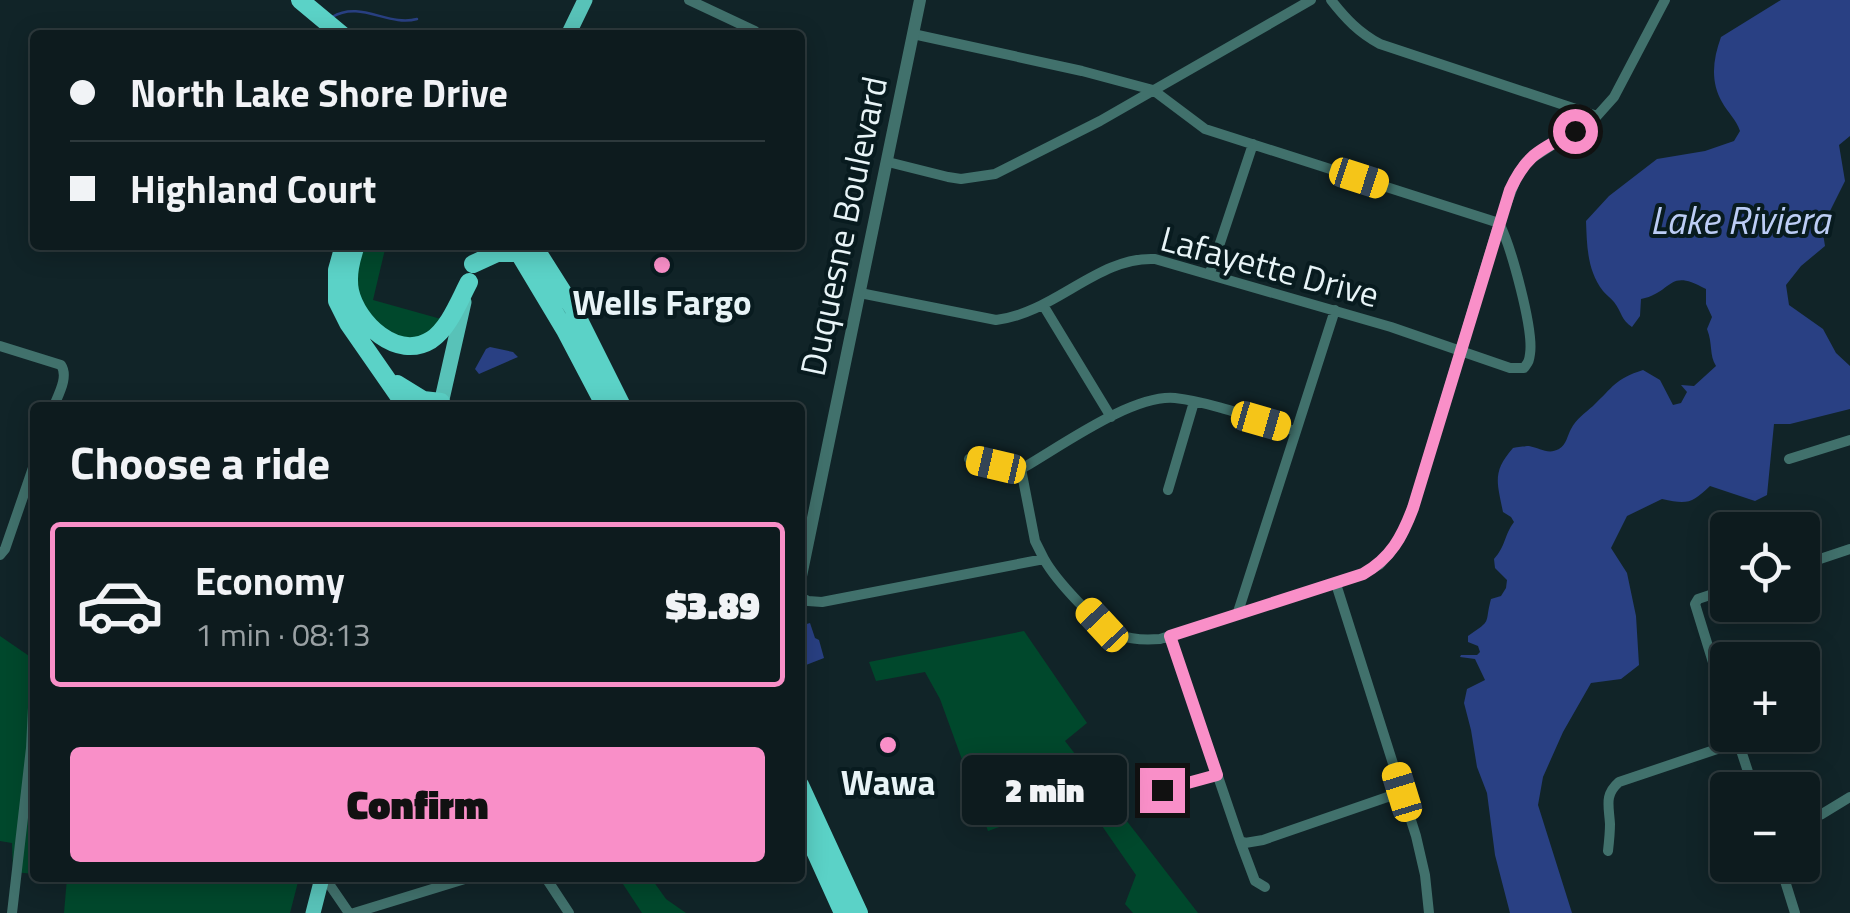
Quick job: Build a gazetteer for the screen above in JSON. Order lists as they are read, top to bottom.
{
  "streets": {
    "street": ["Duquesne Boulevard", "Lafayette Drive"]
  },
  "crossings": [
    ["Duquesne Boulevard", "Lafayette Drive"]
  ],
  "water": ["Lake Riviera"],
  "places": ["Wells Fargo", "Wawa"],
  "page": {
    "banner": ["North Lake Shore Drive", "Highland Court"],
    "heading": "Choose a ride",
    "map_buttons": ["+", "−"],
    "list": [
      {
        "name": "Economy",
        "note": "1 min · 08:13",
        "value": "$3.89"
      }
    ],
    "buttons": "Confirm",
    "bubble": "2 min"
  }
}
